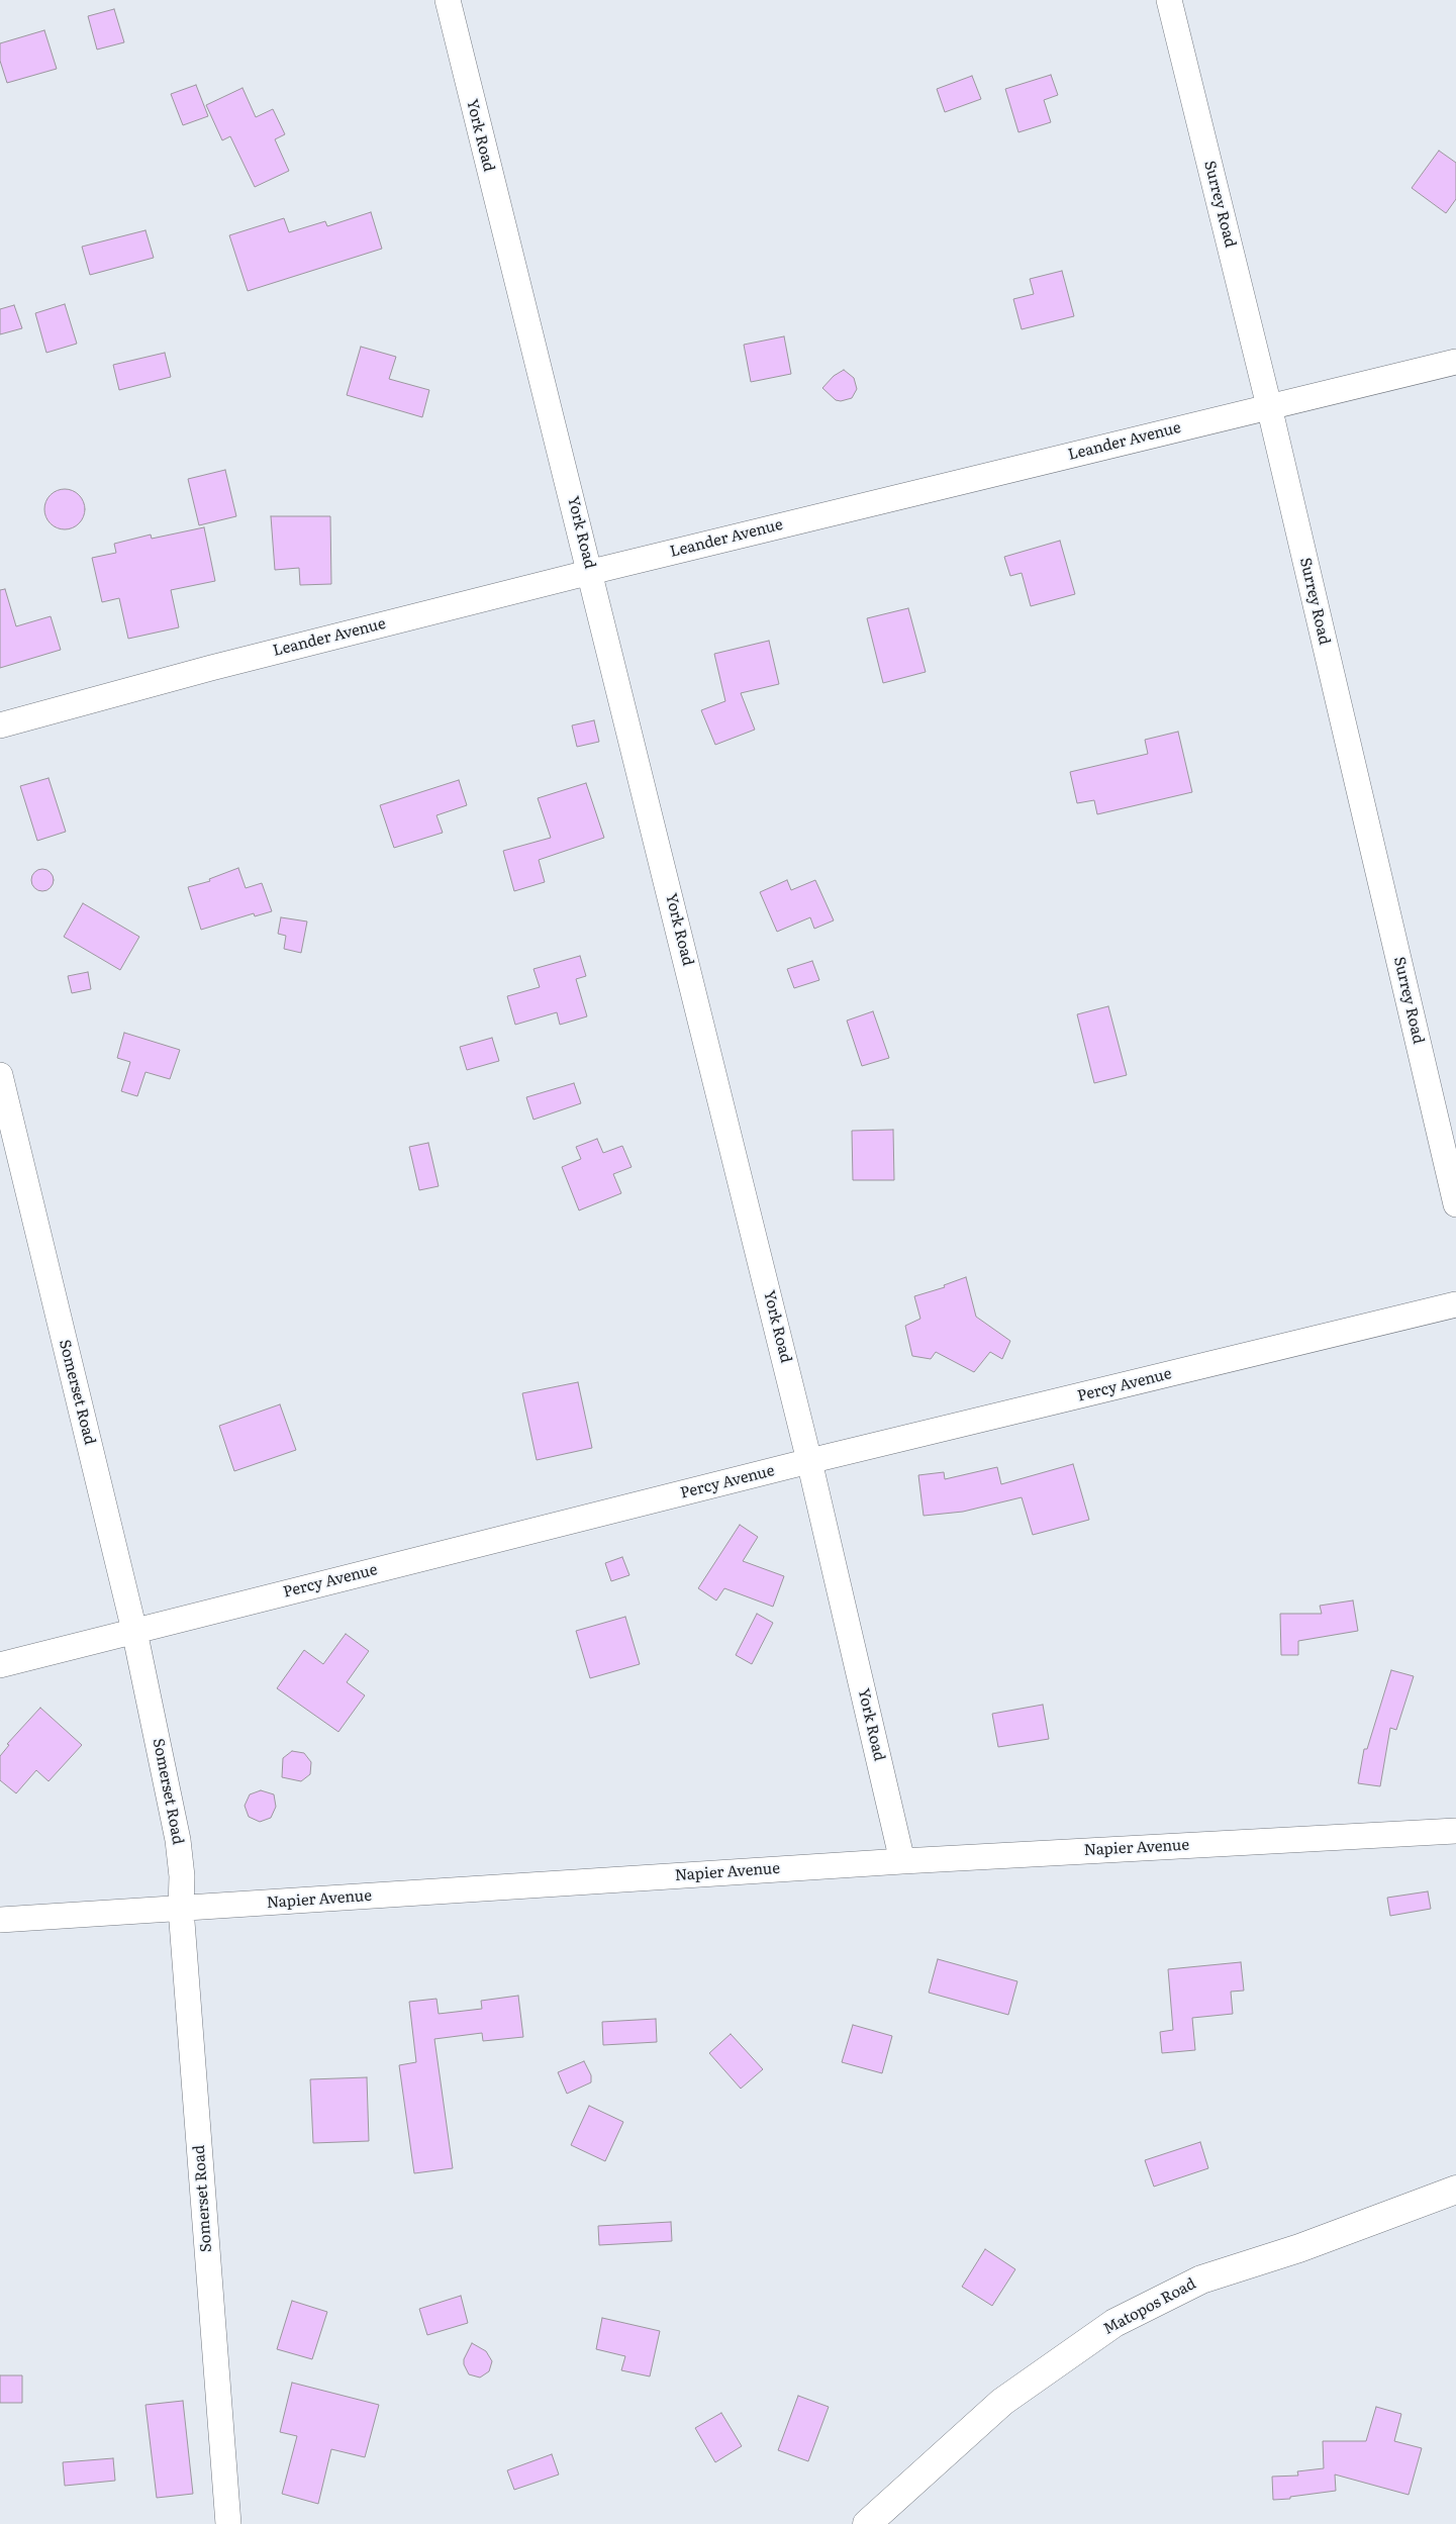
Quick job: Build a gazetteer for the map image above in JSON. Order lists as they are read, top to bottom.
{
  "streets": {
    "main road": ["Matopos Road"],
    "street": [
      "York Road",
      "Surrey Road",
      "Leander Avenue",
      "Percy Avenue",
      "Somerset Road",
      "Napier Avenue"
    ]
  },
  "crossings": [
    ["York Road", "Leander Avenue"],
    ["York Road", "Percy Avenue"],
    ["York Road", "Napier Avenue"],
    ["Surrey Road", "Leander Avenue"],
    ["Percy Avenue", "Somerset Road"],
    ["Somerset Road", "Napier Avenue"]
  ]
}
